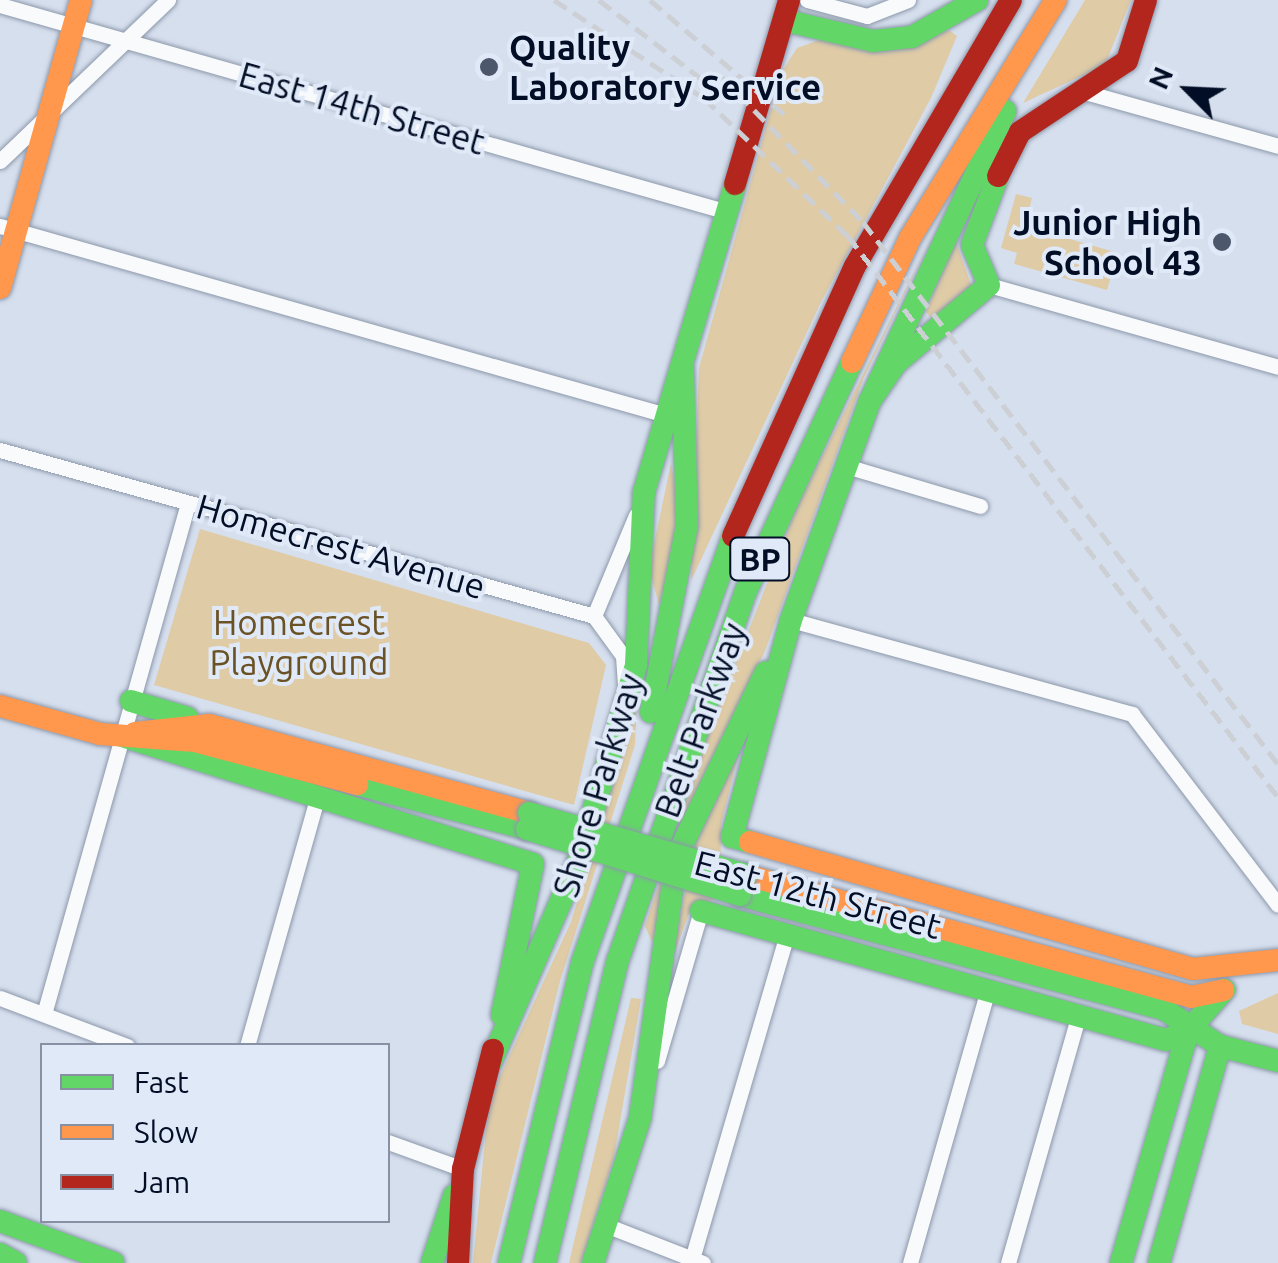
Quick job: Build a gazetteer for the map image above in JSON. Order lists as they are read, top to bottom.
{
  "streets": {
    "main road": [
      "BP",
      "Belt Parkway",
      "Shore Parkway",
      "East 12th Street"
    ],
    "street": ["East 14th Street", "Homecrest Avenue"]
  },
  "crossings": [
    ["East 14th Street", "Shore Parkway"],
    ["Homecrest Avenue", "Shore Parkway"],
    ["Shore Parkway", "East 12th Street"]
  ],
  "parks": ["Homecrest Playground"],
  "places": ["Quality Laboratory Service", "Junior High School 43"],
  "legend": ["Fast", "Slow", "Jam"],
  "north": "top left"
}
